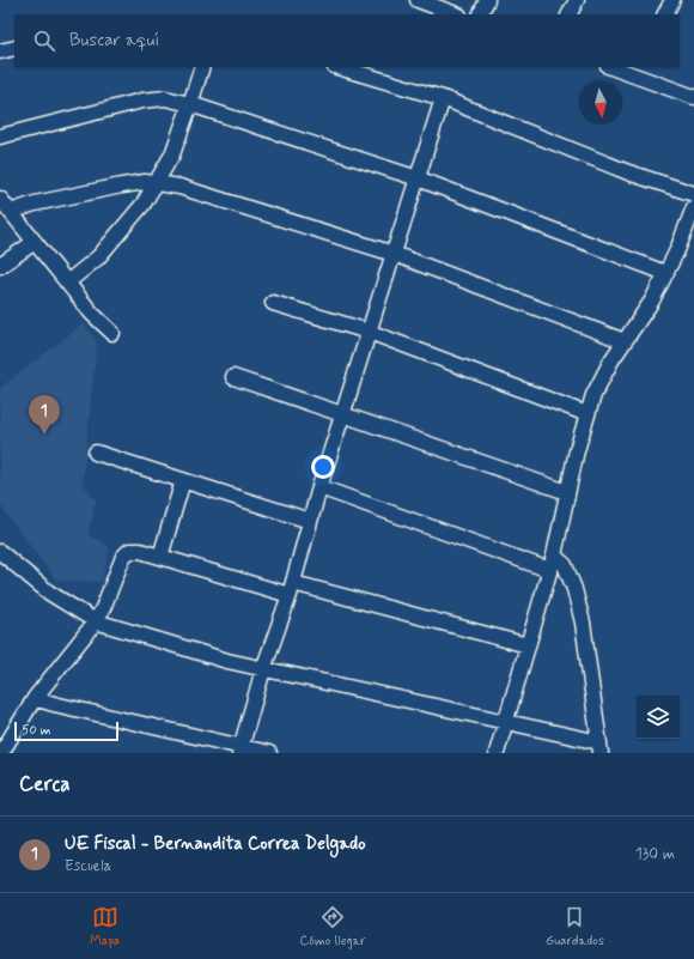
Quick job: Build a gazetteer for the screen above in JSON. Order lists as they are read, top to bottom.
{
  "scale_bar": "50 m",
  "north": "bottom",
  "page": {
    "search": "Buscar aquí",
    "pins": "1",
    "scale": "50 m",
    "heading": "Cerca",
    "list": [
      {
        "mark": "1",
        "name": "UE Fiscal - Bernandita Correa Delgado",
        "note": "Escuela",
        "value": "130 m"
      }
    ],
    "nav": ["Mapa", "Cómo llegar", "Guardados"]
  }
}
